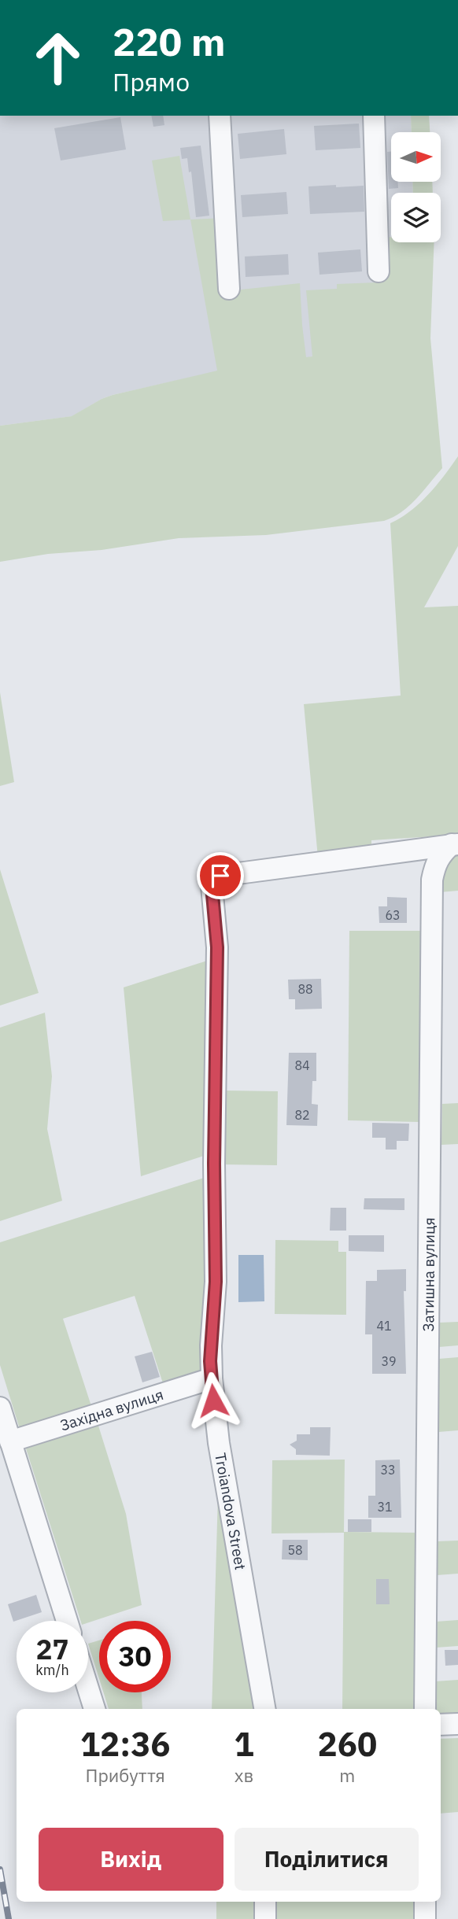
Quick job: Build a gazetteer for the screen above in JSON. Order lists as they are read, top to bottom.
{
  "streets": {
    "street": ["Затишна вулиця", "Західна вулиця", "Troiandova Street"]
  },
  "crossings": [
    ["Затишна вулиця", "Troiandova Street"],
    ["Західна вулиця", "Troiandova Street"]
  ],
  "house_numbers": [
    "63",
    "88",
    "84",
    "82",
    "41",
    "39",
    "33",
    "31",
    "58"
  ],
  "north": "right",
  "page": {
    "turn": ["220 m", "Прямо"],
    "speed": "27 km/h",
    "limit": "30",
    "eta": [
      "12:36",
      "Прибуття",
      "1",
      "хв",
      "260",
      "m"
    ],
    "buttons": ["Вихід", "Поділитися"]
  }
}
